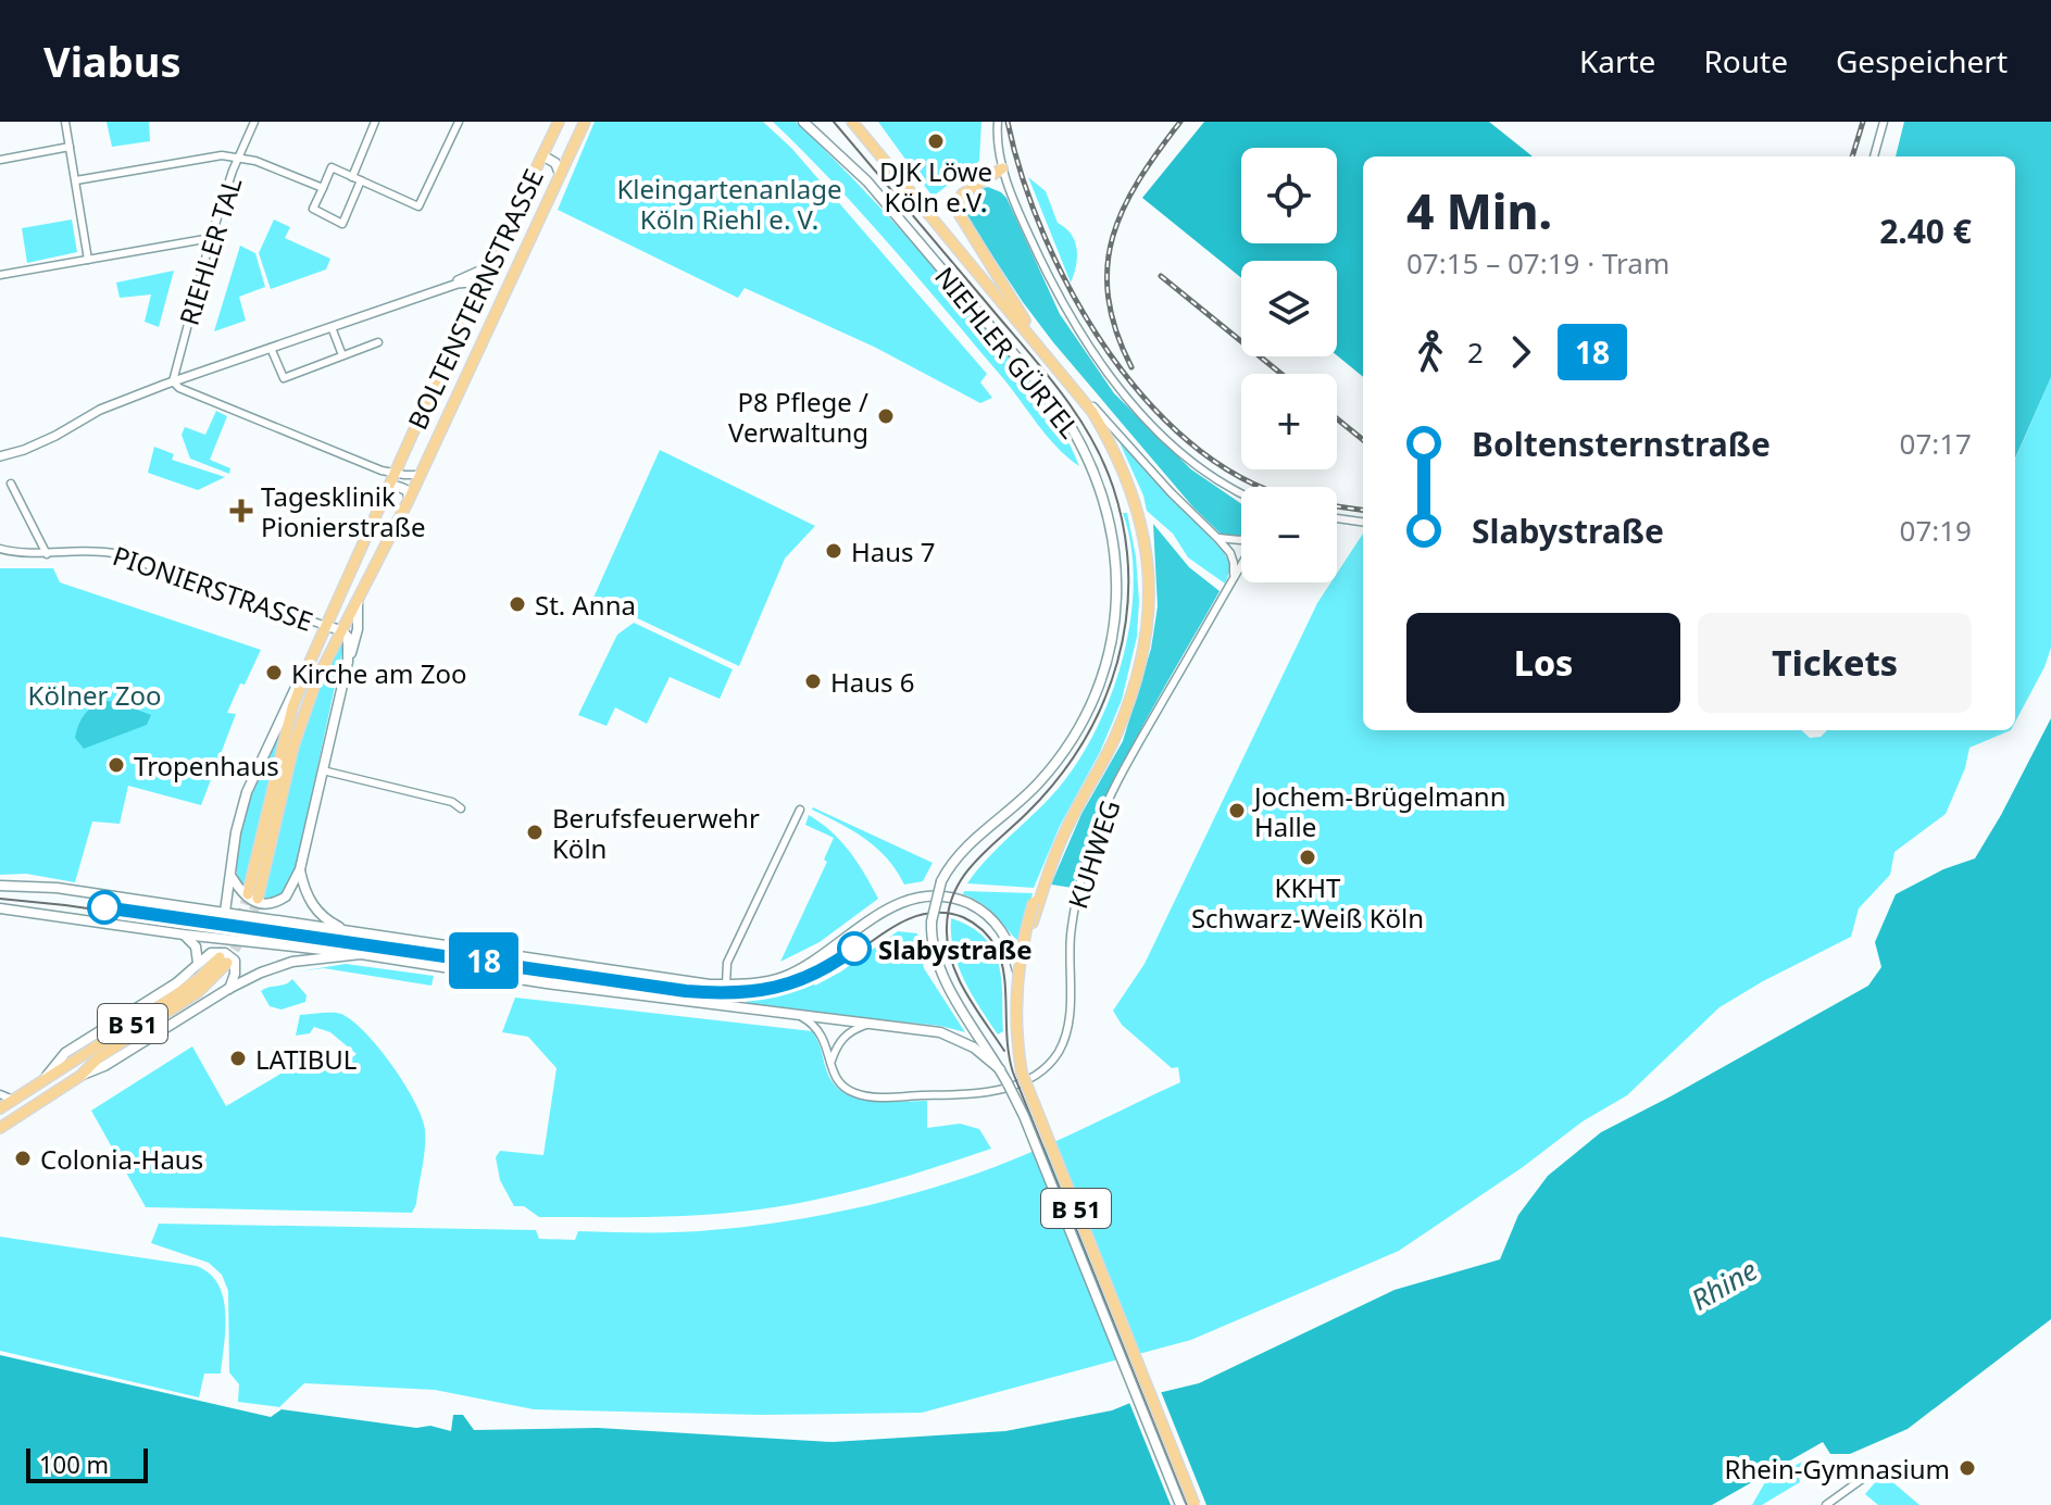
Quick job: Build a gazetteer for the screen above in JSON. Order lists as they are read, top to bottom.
{
  "streets": {
    "main road": ["BOLTENSTERNSTRASSE", "NIEHLER GÜRTEL", "B 51"],
    "street": ["RIEHLER TAL", "PIONIERSTRASSE", "KUHWEG"]
  },
  "crossings": [
    ["BOLTENSTERNSTRASSE", "PIONIERSTRASSE"],
    ["NIEHLER GÜRTEL", "B 51"],
    ["KUHWEG", "B 51"]
  ],
  "water": ["Rhine"],
  "parks": ["Kleingartenanlage Köln Riehl e. V.", "Kölner Zoo"],
  "places": {
    "other": [
      "DJK Löwe Köln e.V.",
      "P8 Pflege / Verwaltung",
      "Haus 7",
      "St. Anna",
      "Kirche am Zoo",
      "Haus 6",
      "Tropenhaus",
      "Jochem-Brügelmann Halle",
      "Berufsfeuerwehr Köln",
      "KKHT Schwarz-Weiß Köln",
      "Slabystraße",
      "LATIBUL",
      "Colonia-Haus",
      "Rhein-Gymnasium"
    ],
    "health": ["Tagesklinik Pionierstraße"]
  },
  "lines": ["tram line 18"],
  "scale_bar": "100 m",
  "page": {
    "header": "Viabus",
    "nav": ["Karte", "Route", "Gespeichert"],
    "on_map": "18",
    "map_buttons": ["+", "−"],
    "heading": ["4 Min.", "07:15 – 07:19 · Tram", "2.40 €"],
    "legs": ["2", "18"],
    "list": [
      {
        "name": "Boltensternstraße",
        "value": "07:17"
      },
      {
        "name": "Slabystraße",
        "value": "07:19"
      }
    ],
    "buttons": ["Los", "Tickets"],
    "scale": "100 m"
  }
}
